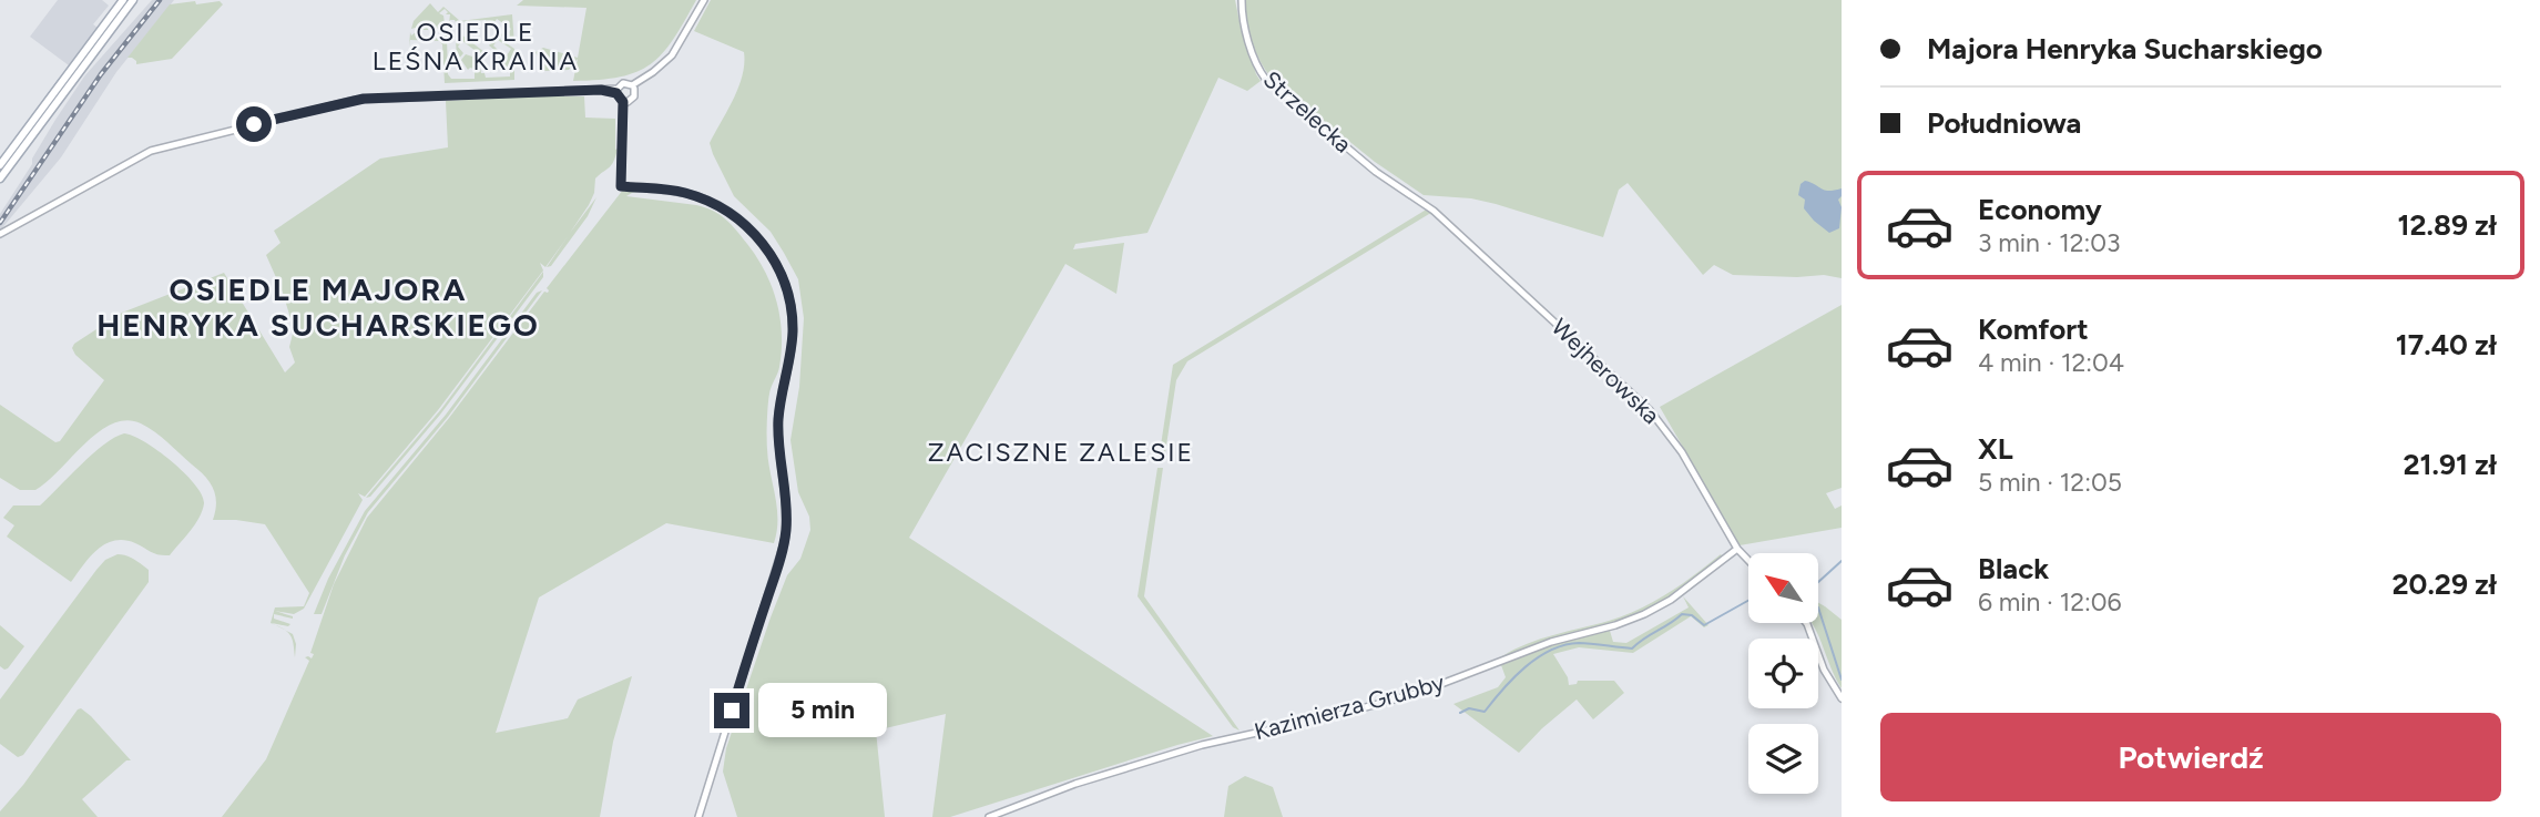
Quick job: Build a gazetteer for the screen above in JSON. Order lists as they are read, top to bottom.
{
  "streets": {
    "street": ["Strzelecka", "Wejherowska", "Kazimierza Grubby"]
  },
  "crossings": [
    ["Strzelecka", "Wejherowska"],
    ["Wejherowska", "Kazimierza Grubby"]
  ],
  "districts": ["OSIEDLE LEŚNA KRAINA", "OSIEDLE MAJORA HENRYKA SUCHARSKIEGO", "ZACISZNE ZALESIE"],
  "north": "top left",
  "page": {
    "banner": ["Majora Henryka Sucharskiego", "Południowa"],
    "list": [
      {
        "name": "Economy",
        "note": "3 min · 12:03",
        "value": "12.89 zł"
      },
      {
        "name": "Komfort",
        "note": "4 min · 12:04",
        "value": "17.40 zł"
      },
      {
        "name": "XL",
        "note": "5 min · 12:05",
        "value": "21.91 zł"
      },
      {
        "name": "Black",
        "note": "6 min · 12:06",
        "value": "20.29 zł"
      }
    ],
    "bubble": "5 min",
    "buttons": "Potwierdź"
  }
}
